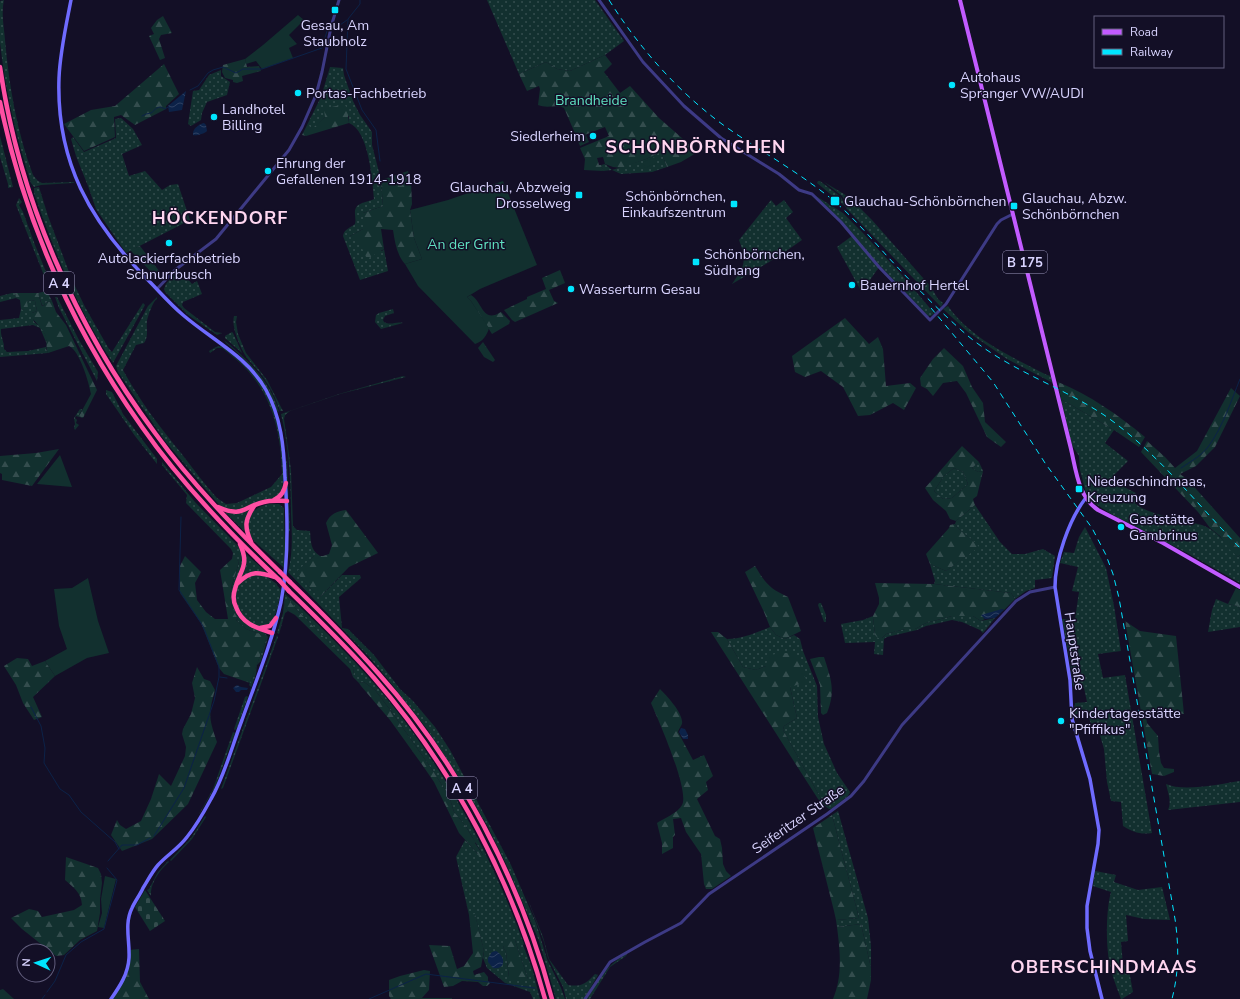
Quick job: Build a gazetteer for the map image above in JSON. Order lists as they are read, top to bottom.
{
  "streets": {
    "highway": ["A 4"],
    "main road": ["B 175", "Hauptstraße"],
    "street": ["Seiferitzer Straße"]
  },
  "crossings": [
    ["B 175", "Hauptstraße"],
    ["Hauptstraße", "Seiferitzer Straße"]
  ],
  "districts": ["SCHÖNBÖRNCHEN", "HÖCKENDORF", "OBERSCHINDMAAS"],
  "parks": ["Brandheide", "An der Grint"],
  "places": {
    "transit": [
      "Gesau, Am Staubholz",
      "Glauchau, Abzweig Drosselweg",
      "Glauchau-Schönbörnchen",
      "Schönbörnchen, Einkaufszentrum",
      "Glauchau, Abzw. Schönbörnchen",
      "Schönbörnchen, Südhang",
      "Niederschindmaas, Kreuzung"
    ],
    "other": [
      "Autohaus Spranger VW/AUDI",
      "Portas-Fachbetrieb",
      "Landhotel Billing",
      "Siedlerheim",
      "Ehrung der Gefallenen 1914-1918",
      "Autolackierfachbetrieb Schnurrbusch",
      "Bauernhof Hertel",
      "Wasserturm Gesau",
      "Gaststätte Gambrinus",
      "Kindertagesstätte \"Pfiffikus\""
    ]
  },
  "legend": ["Road", "Railway"],
  "north": "left"
}
